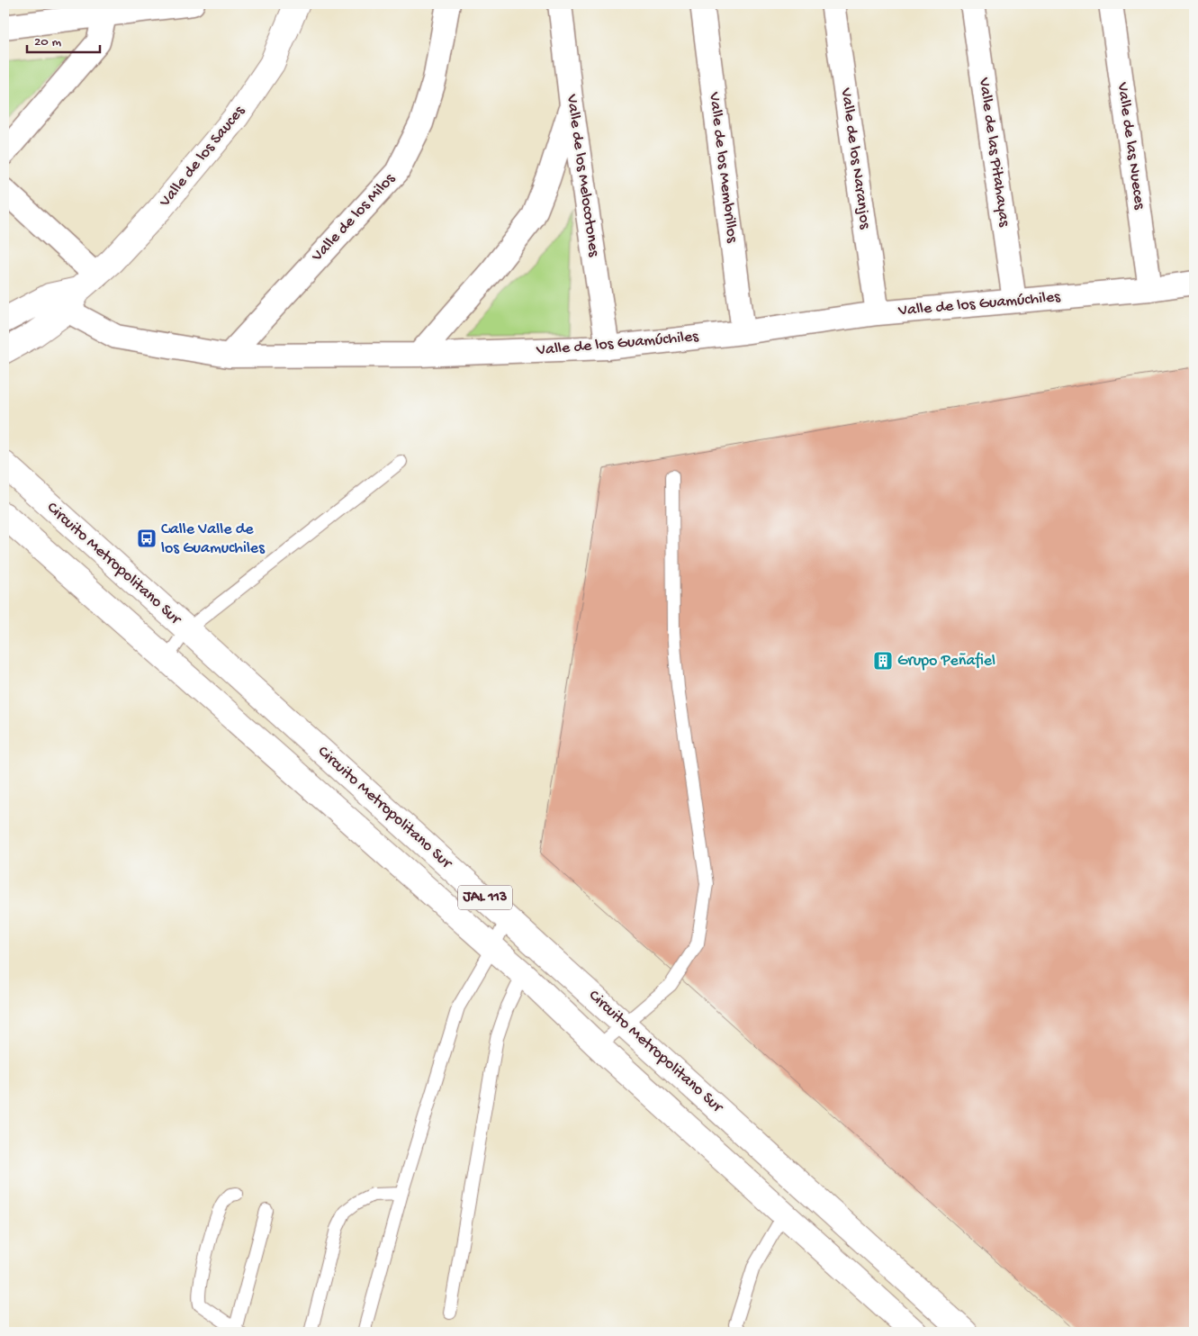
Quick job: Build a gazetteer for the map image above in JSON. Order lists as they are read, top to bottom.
{
  "streets": {
    "main road": ["Valle de los Sauces", "Circuito Metropolitano Sur", "JAL 113"],
    "street": [
      "Valle de las Nueces",
      "Valle de las Pitahayas",
      "Valle de los Naranjos",
      "Valle de los Membrillos",
      "Valle de los Melocotones",
      "Valle de los Milos",
      "Valle de los Guamúchiles"
    ]
  },
  "crossings": [
    ["Valle de las Nueces", "Valle de los Guamúchiles"],
    ["Valle de las Pitahayas", "Valle de los Guamúchiles"],
    ["Valle de los Sauces", "Valle de los Guamúchiles"],
    ["Valle de los Naranjos", "Valle de los Guamúchiles"],
    ["Valle de los Membrillos", "Valle de los Guamúchiles"],
    ["Valle de los Melocotones", "Valle de los Guamúchiles"],
    ["Valle de los Milos", "Valle de los Guamúchiles"]
  ],
  "places": {
    "bus stop": ["Calle Valle de los Guamuchiles"],
    "building": ["Grupo Peñafiel"]
  },
  "scale_bar": "20 m"
}
